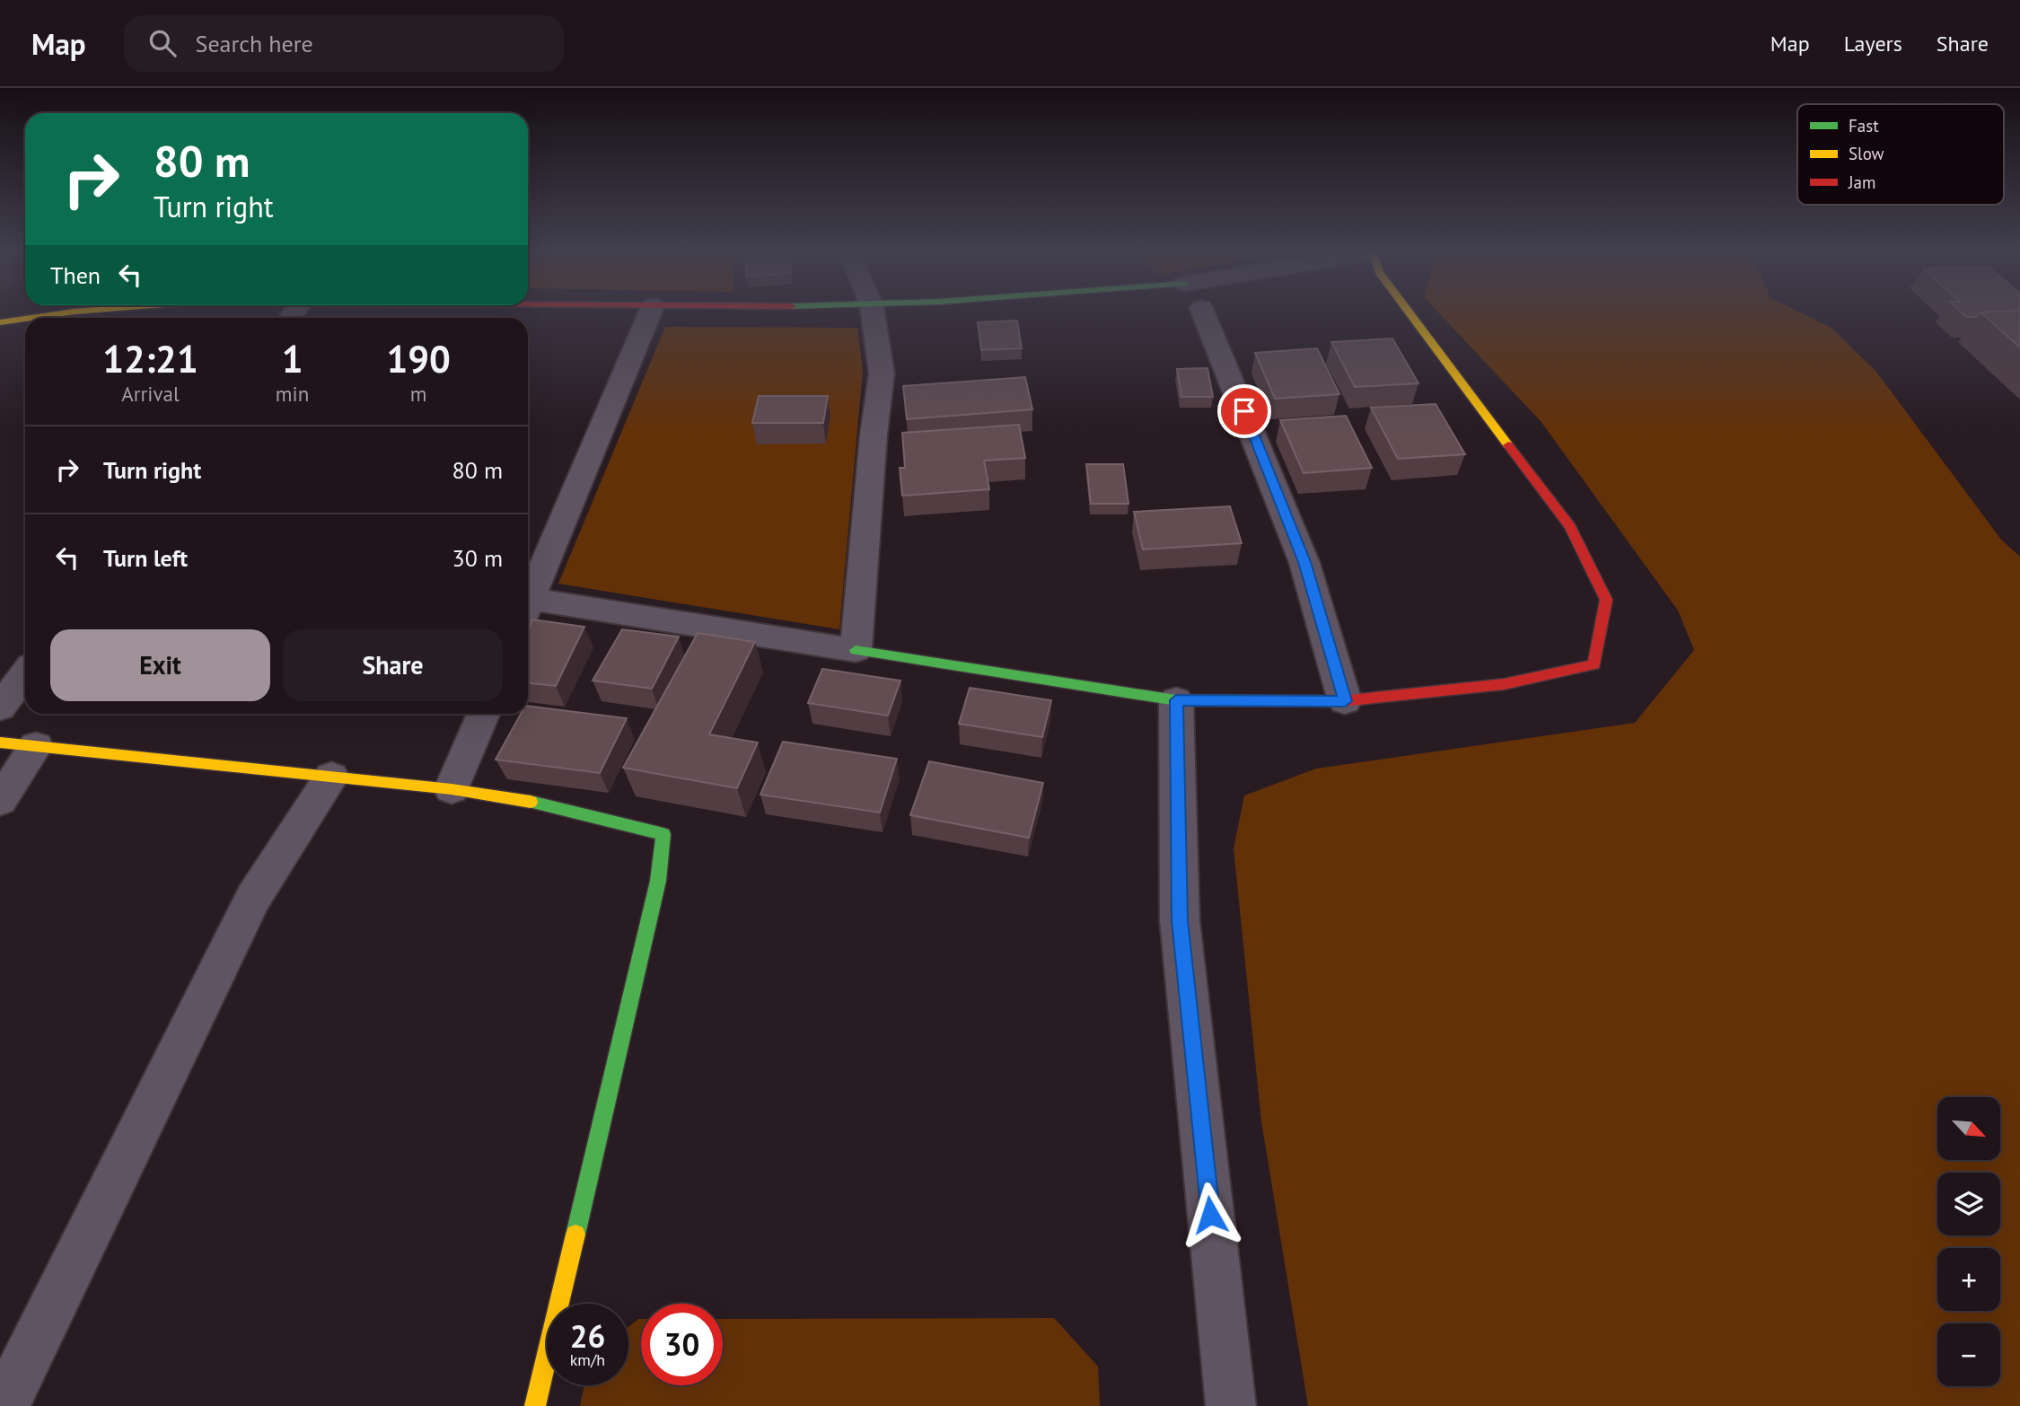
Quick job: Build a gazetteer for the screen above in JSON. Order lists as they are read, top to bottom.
{
  "legend": ["Fast", "Slow", "Jam"],
  "north": "bottom right",
  "page": {
    "header": "Map",
    "search": "Search here",
    "nav": ["Map", "Layers", "Share"],
    "turn": ["80 m", "Turn right"],
    "then": "Then",
    "eta": [
      "12:21",
      "Arrival",
      "1",
      "min",
      "190",
      "m"
    ],
    "list": [
      {
        "name": "Turn right",
        "value": "80 m"
      },
      {
        "name": "Turn left",
        "value": "30 m"
      }
    ],
    "buttons": ["Exit", "Share"],
    "map_buttons": ["+", "−"],
    "speed": "26 km/h",
    "limit": "30"
  }
}
